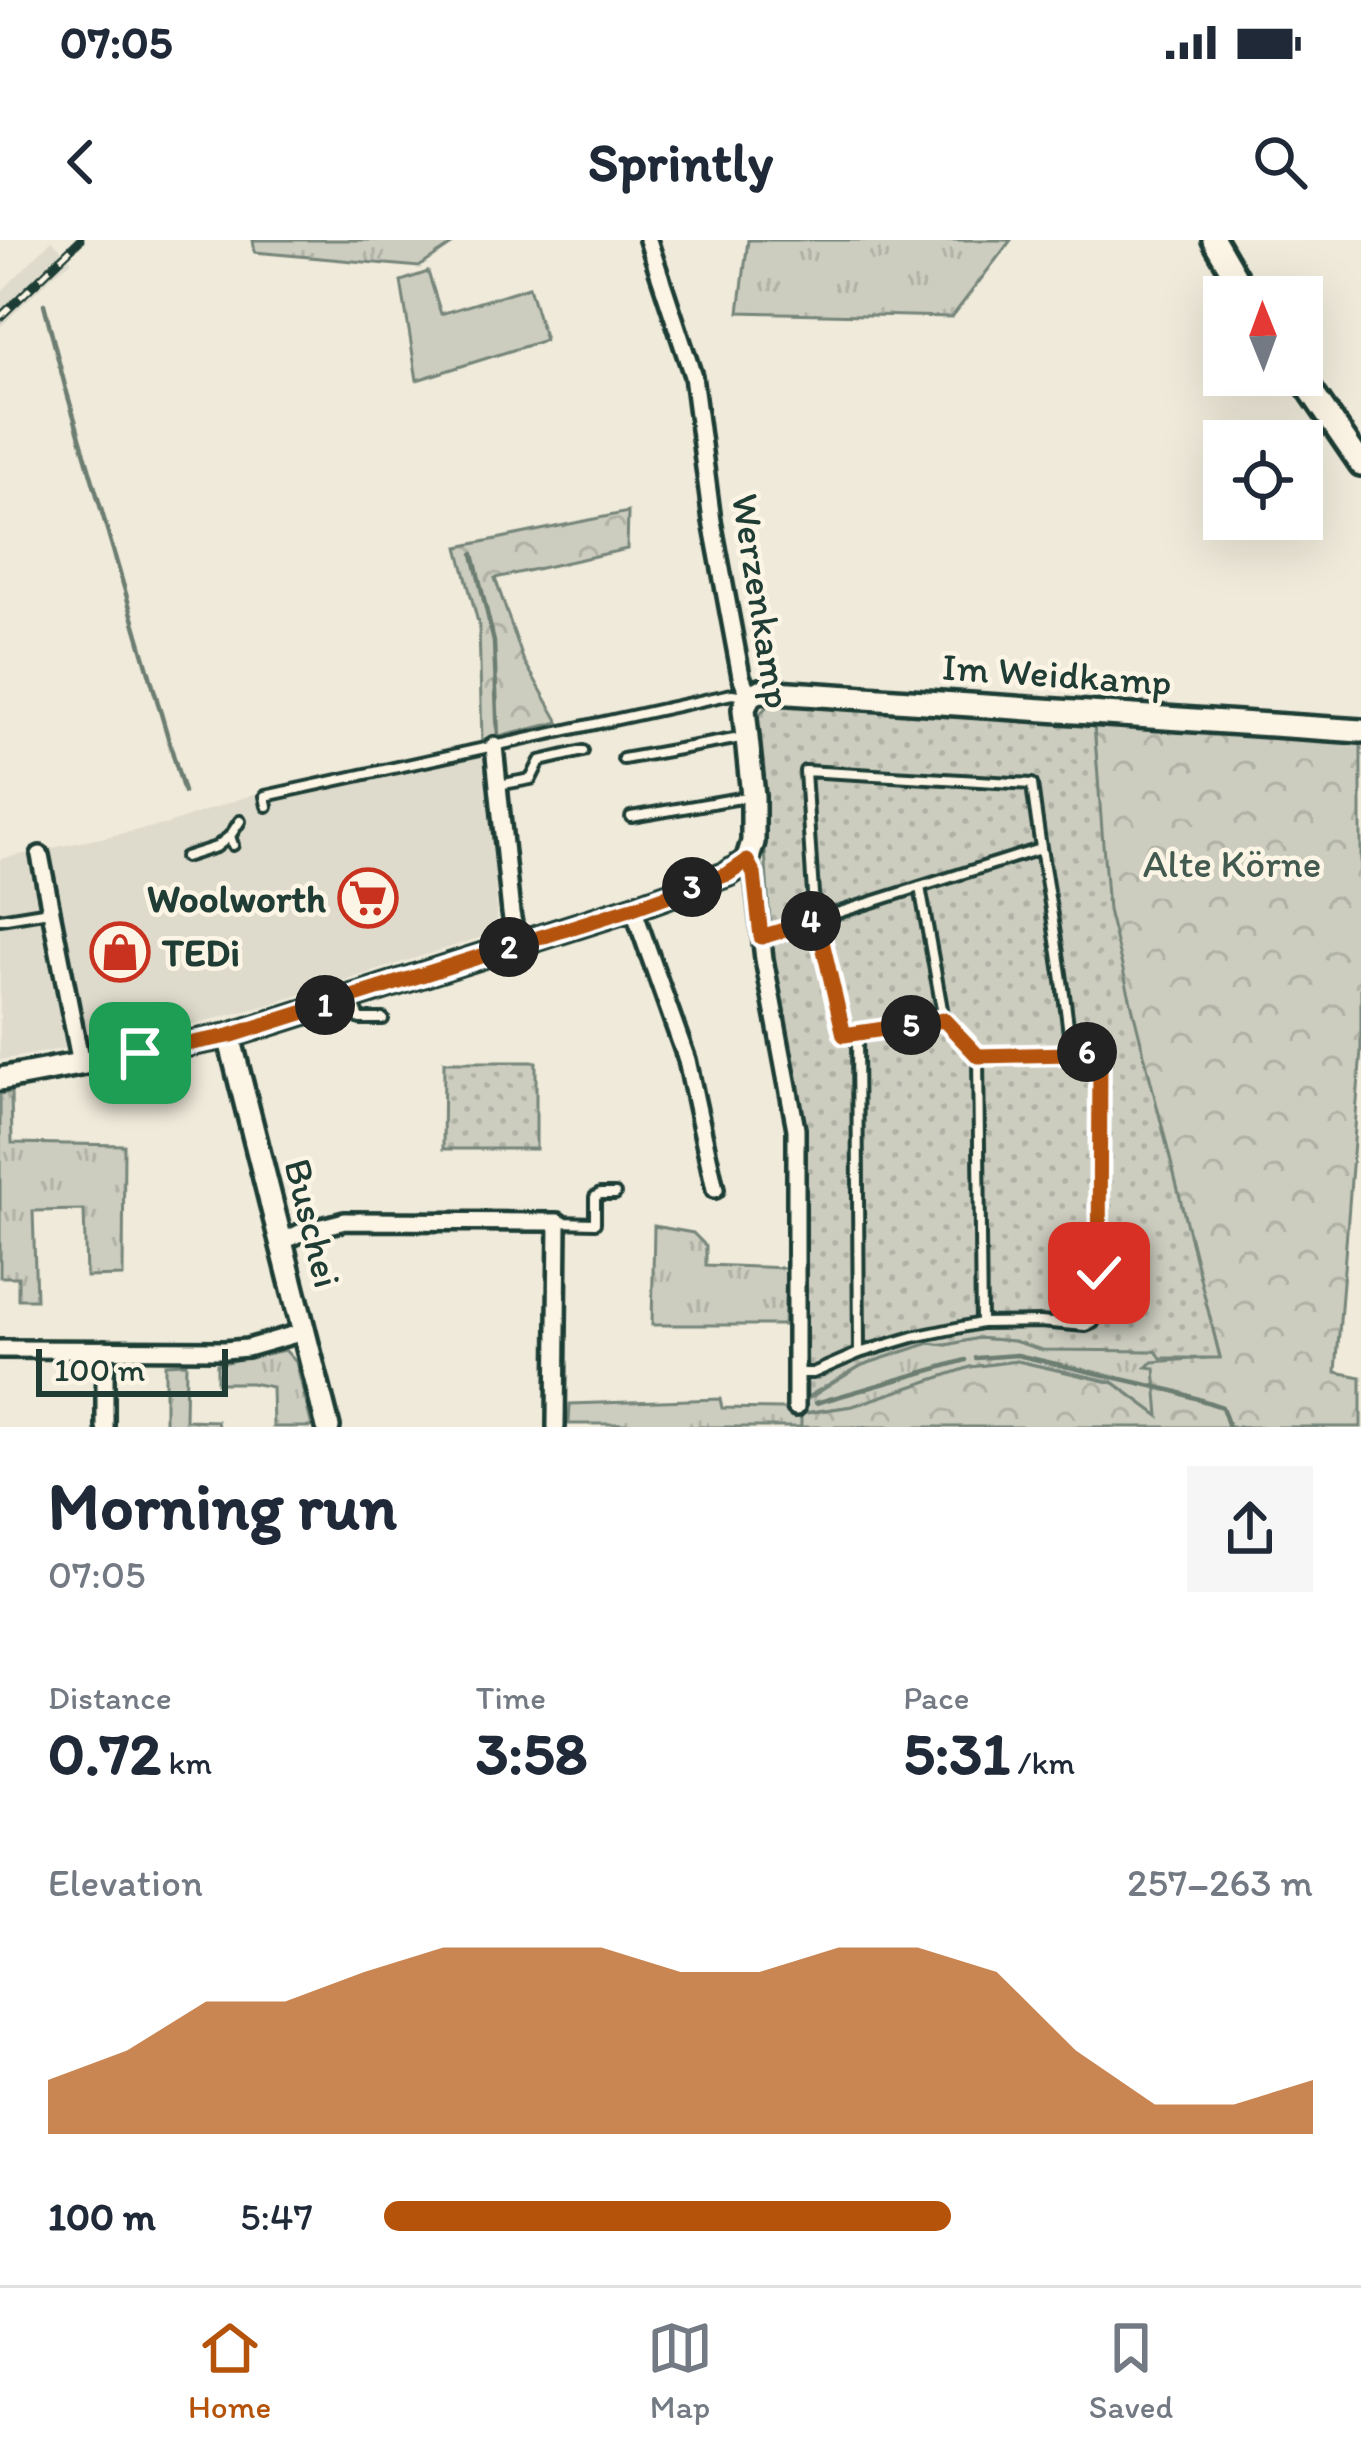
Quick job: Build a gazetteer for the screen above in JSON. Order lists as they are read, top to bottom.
{
  "streets": {
    "street": ["Werzenkamp", "Im Weidkamp", "Buschei"]
  },
  "crossings": [
    ["Werzenkamp", "Im Weidkamp"]
  ],
  "parks": ["Alte Körne"],
  "places": {
    "supermarket": ["Woolworth"],
    "shop": ["TEDi"]
  },
  "scale_bar": "100 m",
  "north": "top",
  "page": {
    "status": "07:05",
    "header": "Sprintly",
    "pins": [
      "3",
      "4",
      "2",
      "1",
      "5",
      "6"
    ],
    "scale": "100 m",
    "heading": ["Morning run", "07:05"],
    "stats": [
      ["Distance", "0.72 km"],
      ["Time", "3:58"],
      ["Pace", "5:31 /km"]
    ],
    "chart": ["Elevation", "257–263 m"],
    "list": [
      {
        "name": "100 m",
        "note": "5:47"
      }
    ],
    "tabs": ["Home", "Map", "Saved"]
  }
}
